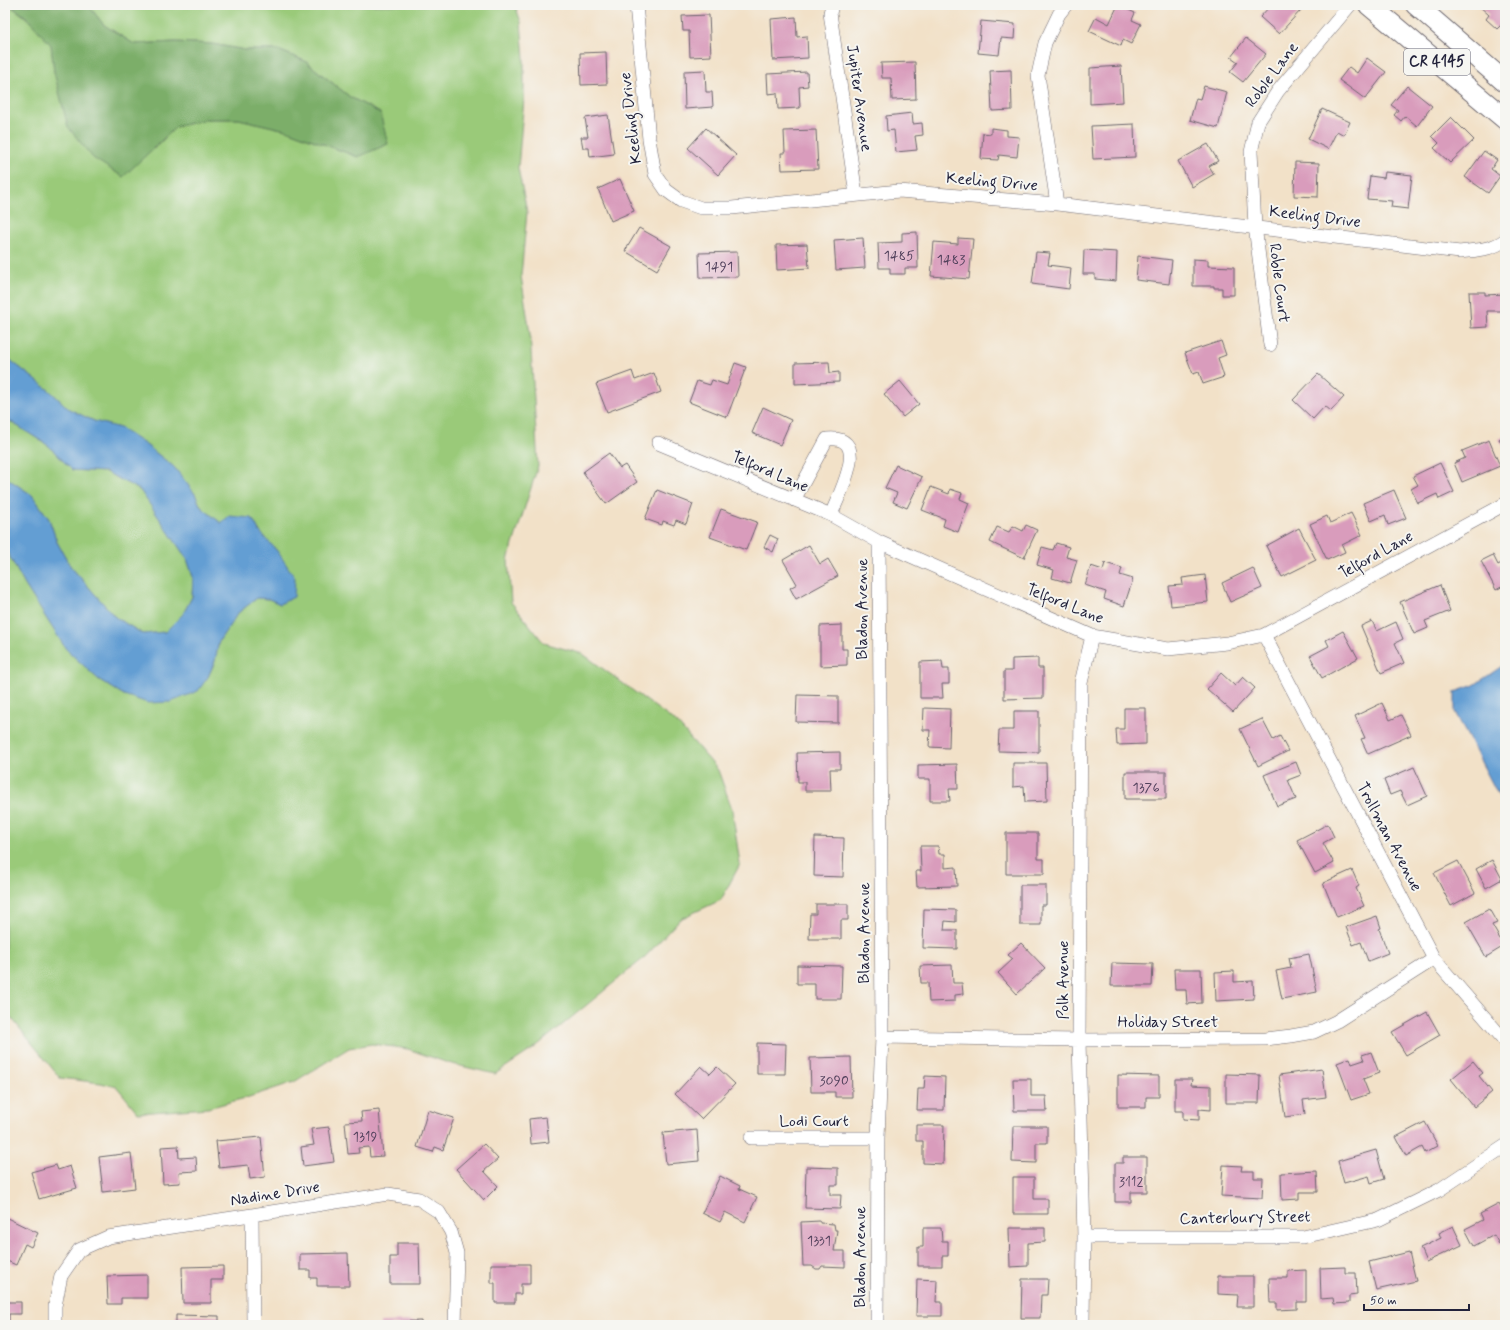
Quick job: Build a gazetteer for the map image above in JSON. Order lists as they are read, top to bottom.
{
  "streets": {
    "main road": ["CR 4145"],
    "street": [
      "Roble Lane",
      "Jupiter Avenue",
      "Keeling Drive",
      "Roble Court",
      "Telford Lane",
      "Bladon Avenue",
      "Trollman Avenue",
      "Polk Avenue",
      "Holiday Street",
      "Lodi Court",
      "Nadine Drive",
      "Canterbury Street"
    ]
  },
  "crossings": [
    ["Roble Lane", "Keeling Drive"],
    ["Roble Lane", "Roble Court"],
    ["Jupiter Avenue", "Keeling Drive"],
    ["Keeling Drive", "Roble Court"],
    ["Telford Lane", "Bladon Avenue"],
    ["Telford Lane", "Trollman Avenue"],
    ["Telford Lane", "Polk Avenue"],
    ["Bladon Avenue", "Holiday Street"],
    ["Bladon Avenue", "Lodi Court"],
    ["Trollman Avenue", "Holiday Street"],
    ["Polk Avenue", "Holiday Street"],
    ["Polk Avenue", "Canterbury Street"]
  ],
  "house_numbers": [
    "1485",
    "1483",
    "1491",
    "1376",
    "3090",
    "1319",
    "3112",
    "1331"
  ],
  "scale_bar": "50 m"
}
